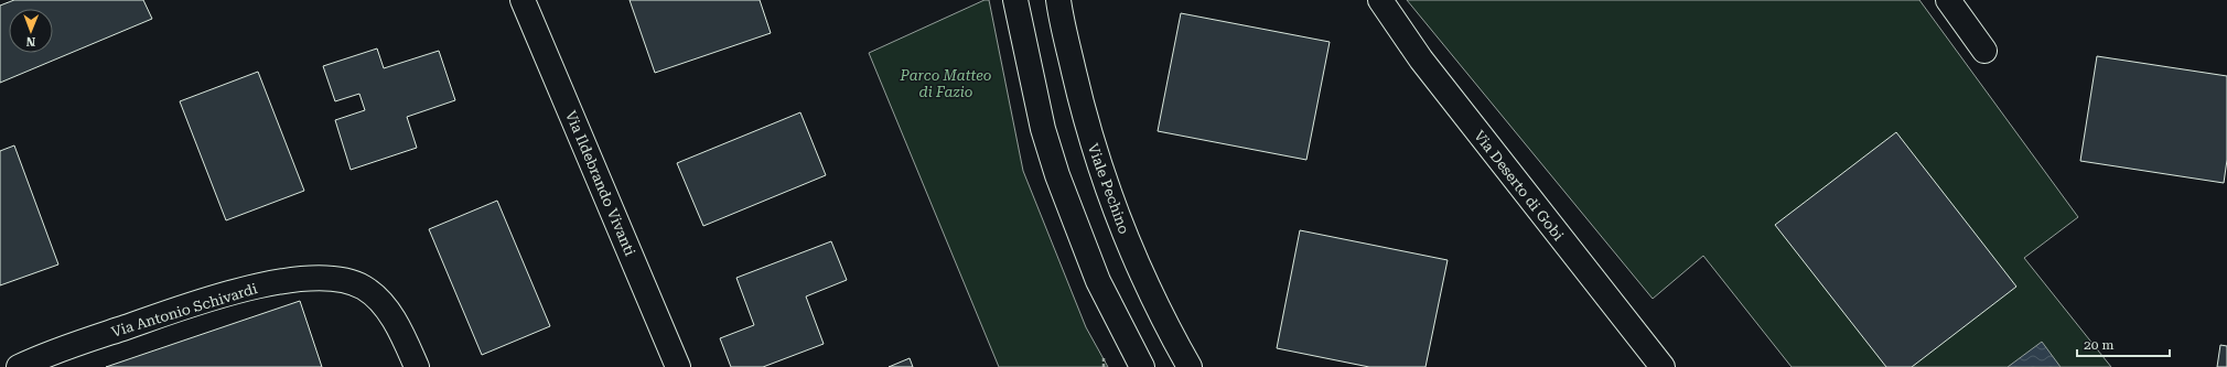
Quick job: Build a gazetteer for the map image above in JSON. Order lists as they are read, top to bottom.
{
  "streets": {
    "street": [
      "Via Ildebrando Vivanti",
      "Via Deserto di Gobi",
      "Viale Pechino",
      "Via Antonio Schivardi"
    ]
  },
  "parks": ["Parco Matteo di Fazio"],
  "scale_bar": "20 m",
  "north": "bottom"
}
